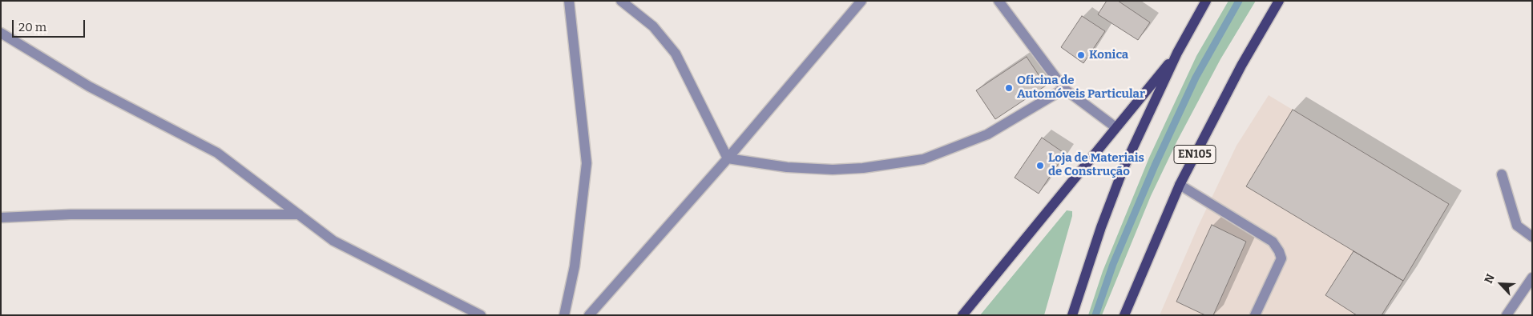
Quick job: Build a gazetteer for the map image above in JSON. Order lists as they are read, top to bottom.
{
  "streets": {
    "main road": ["EN105"]
  },
  "places": ["Konica", "Oficina de Automóveis Particular", "Loja de Materiais de Construção"],
  "scale_bar": "20 m",
  "north": "top left"
}
